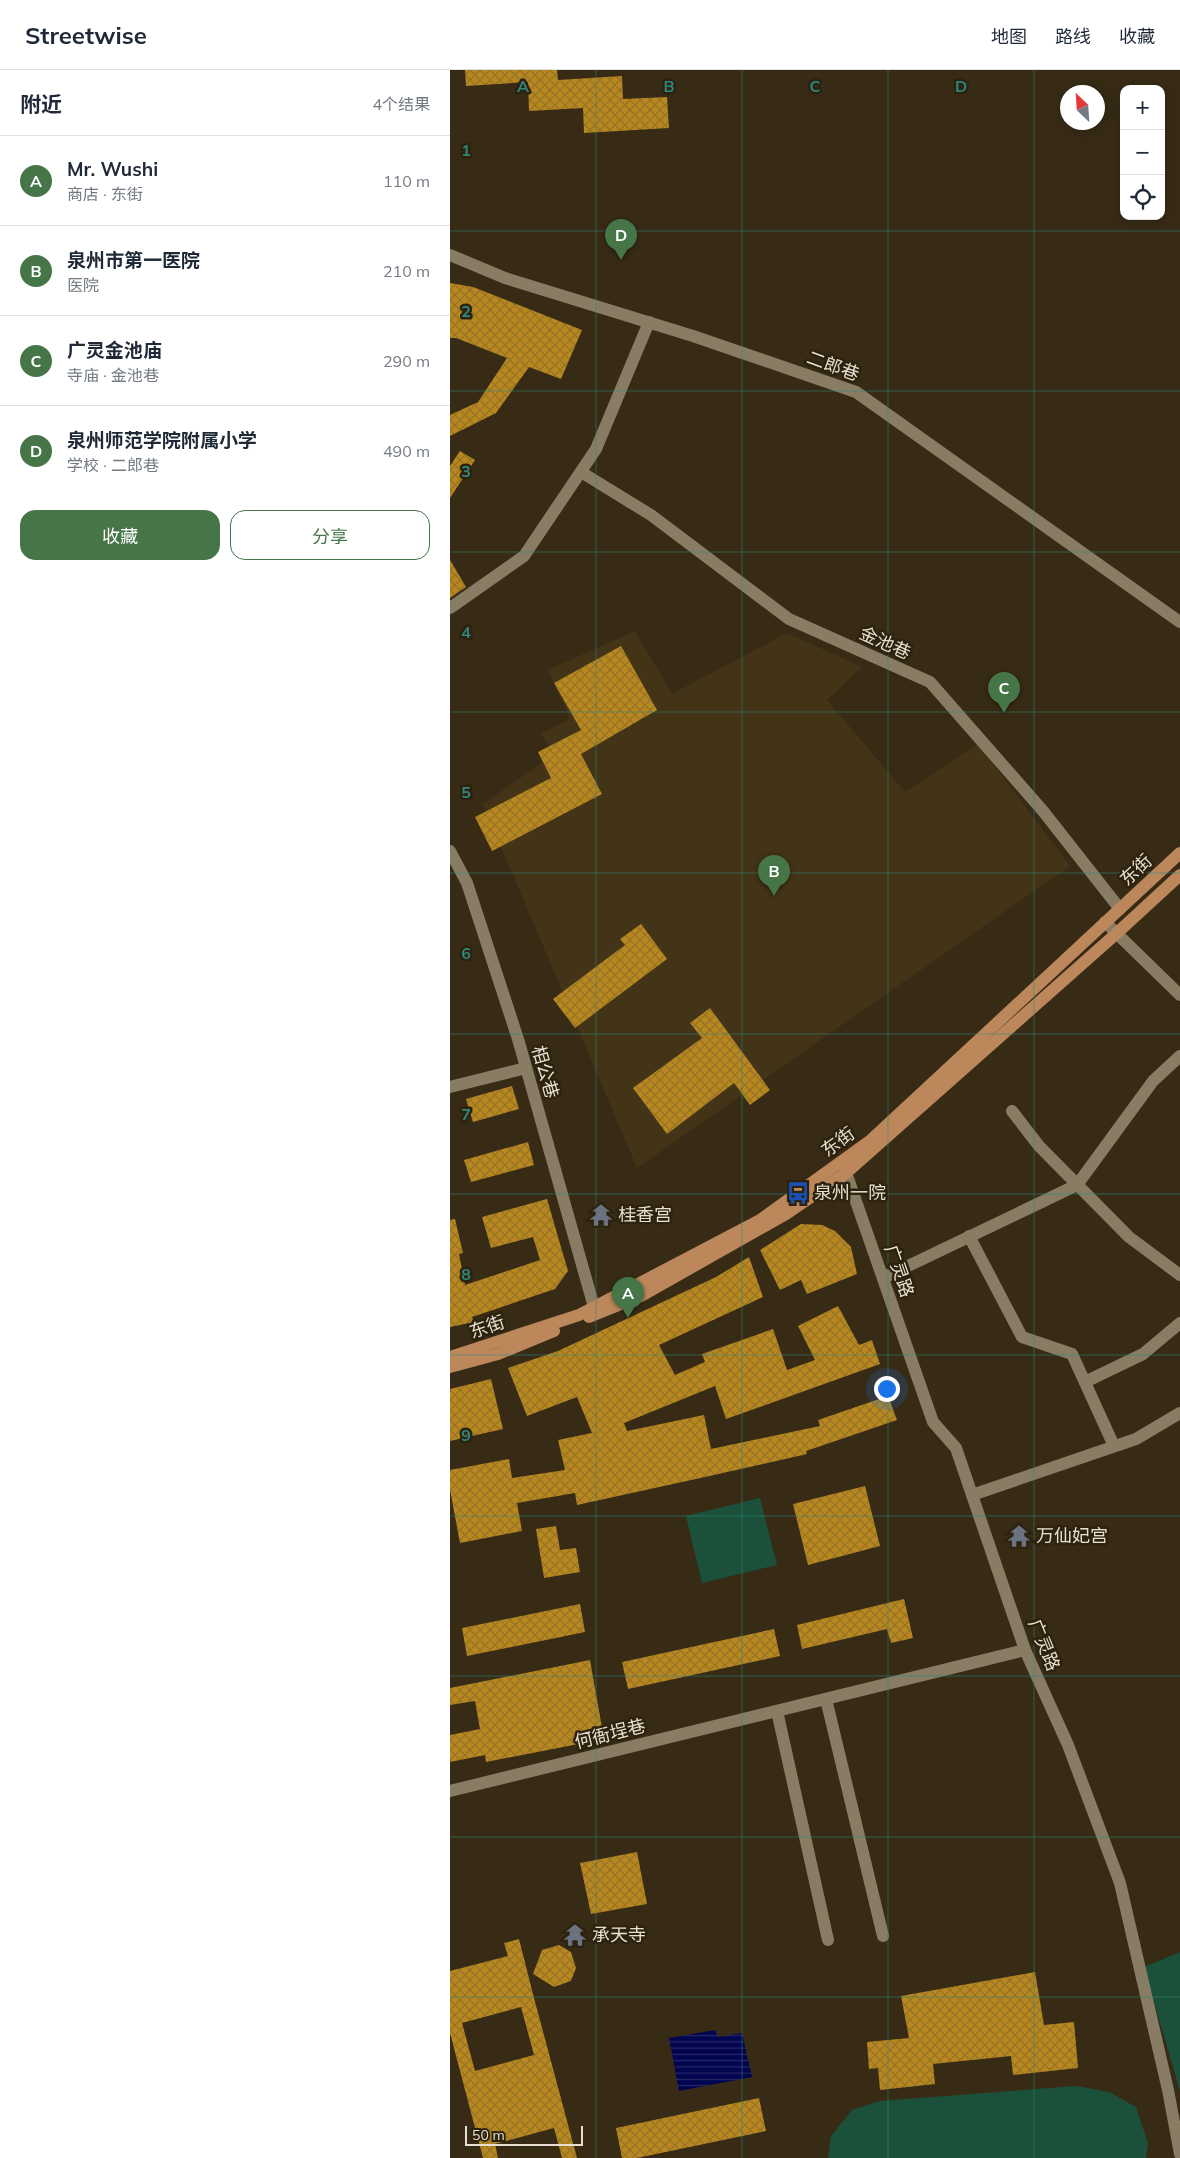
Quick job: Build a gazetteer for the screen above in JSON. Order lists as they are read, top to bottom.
{
  "streets": {
    "main road": ["东街"],
    "street": [
      "二郎巷",
      "金池巷",
      "相公巷",
      "广灵路",
      "何衙埕巷"
    ]
  },
  "crossings": [
    ["金池巷", "东街"],
    ["东街", "相公巷"],
    ["东街", "广灵路"],
    ["广灵路", "何衙埕巷"]
  ],
  "places": {
    "bus stop": ["泉州一院"],
    "temple": ["桂香宫", "万仙妃宫", "承天寺"]
  },
  "scale_bar": "50 m",
  "north": "top left",
  "page": {
    "header": "Streetwise",
    "nav": ["地图", "路线", "收藏"],
    "heading": ["附近", "4个结果"],
    "map_buttons": ["+", "−"],
    "list": [
      {
        "mark": "A",
        "name": "Mr. Wushi",
        "note": "商店 · 东街",
        "value": "110 m"
      },
      {
        "mark": "B",
        "name": "泉州市第一医院",
        "note": "医院",
        "value": "210 m"
      },
      {
        "mark": "C",
        "name": "广灵金池庙",
        "note": "寺庙 · 金池巷",
        "value": "290 m"
      },
      {
        "mark": "D",
        "name": "泉州师范学院附属小学",
        "note": "学校 · 二郎巷",
        "value": "490 m"
      }
    ],
    "pins": [
      "D",
      "C",
      "B",
      "A"
    ],
    "buttons": ["收藏", "分享"],
    "scale": "50 m"
  },
  "grid": {
    "columns": [
      "A",
      "B",
      "C",
      "D"
    ],
    "rows": [
      "1",
      "2",
      "3",
      "4",
      "5",
      "6",
      "7",
      "8",
      "9"
    ]
  }
}
